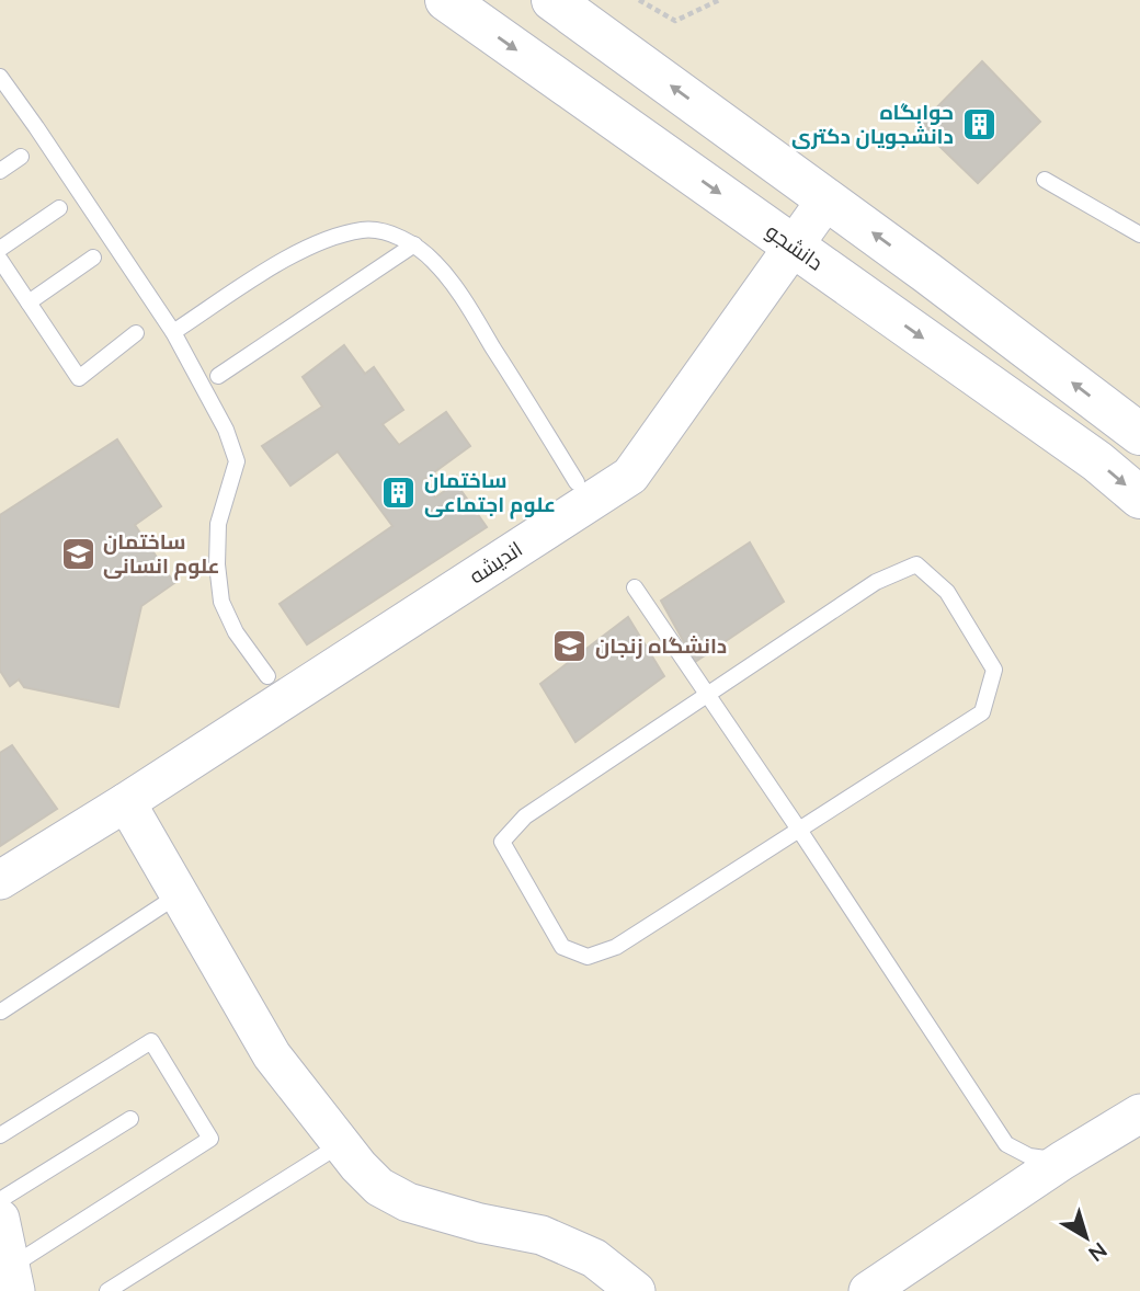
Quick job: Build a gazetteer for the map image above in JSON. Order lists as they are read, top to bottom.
{
  "streets": {
    "main road": ["دانشجو"],
    "street": ["اندیشه"]
  },
  "crossings": [
    ["دانشجو", "اندیشه"]
  ],
  "places": {
    "building": ["حوابگاه دانشجویان دکتری", "ساختمان علوم اجتماعی"],
    "school or university": ["ساختمان علوم انسانی", "دانشگاه زنجان"]
  },
  "north": "bottom right"
}
